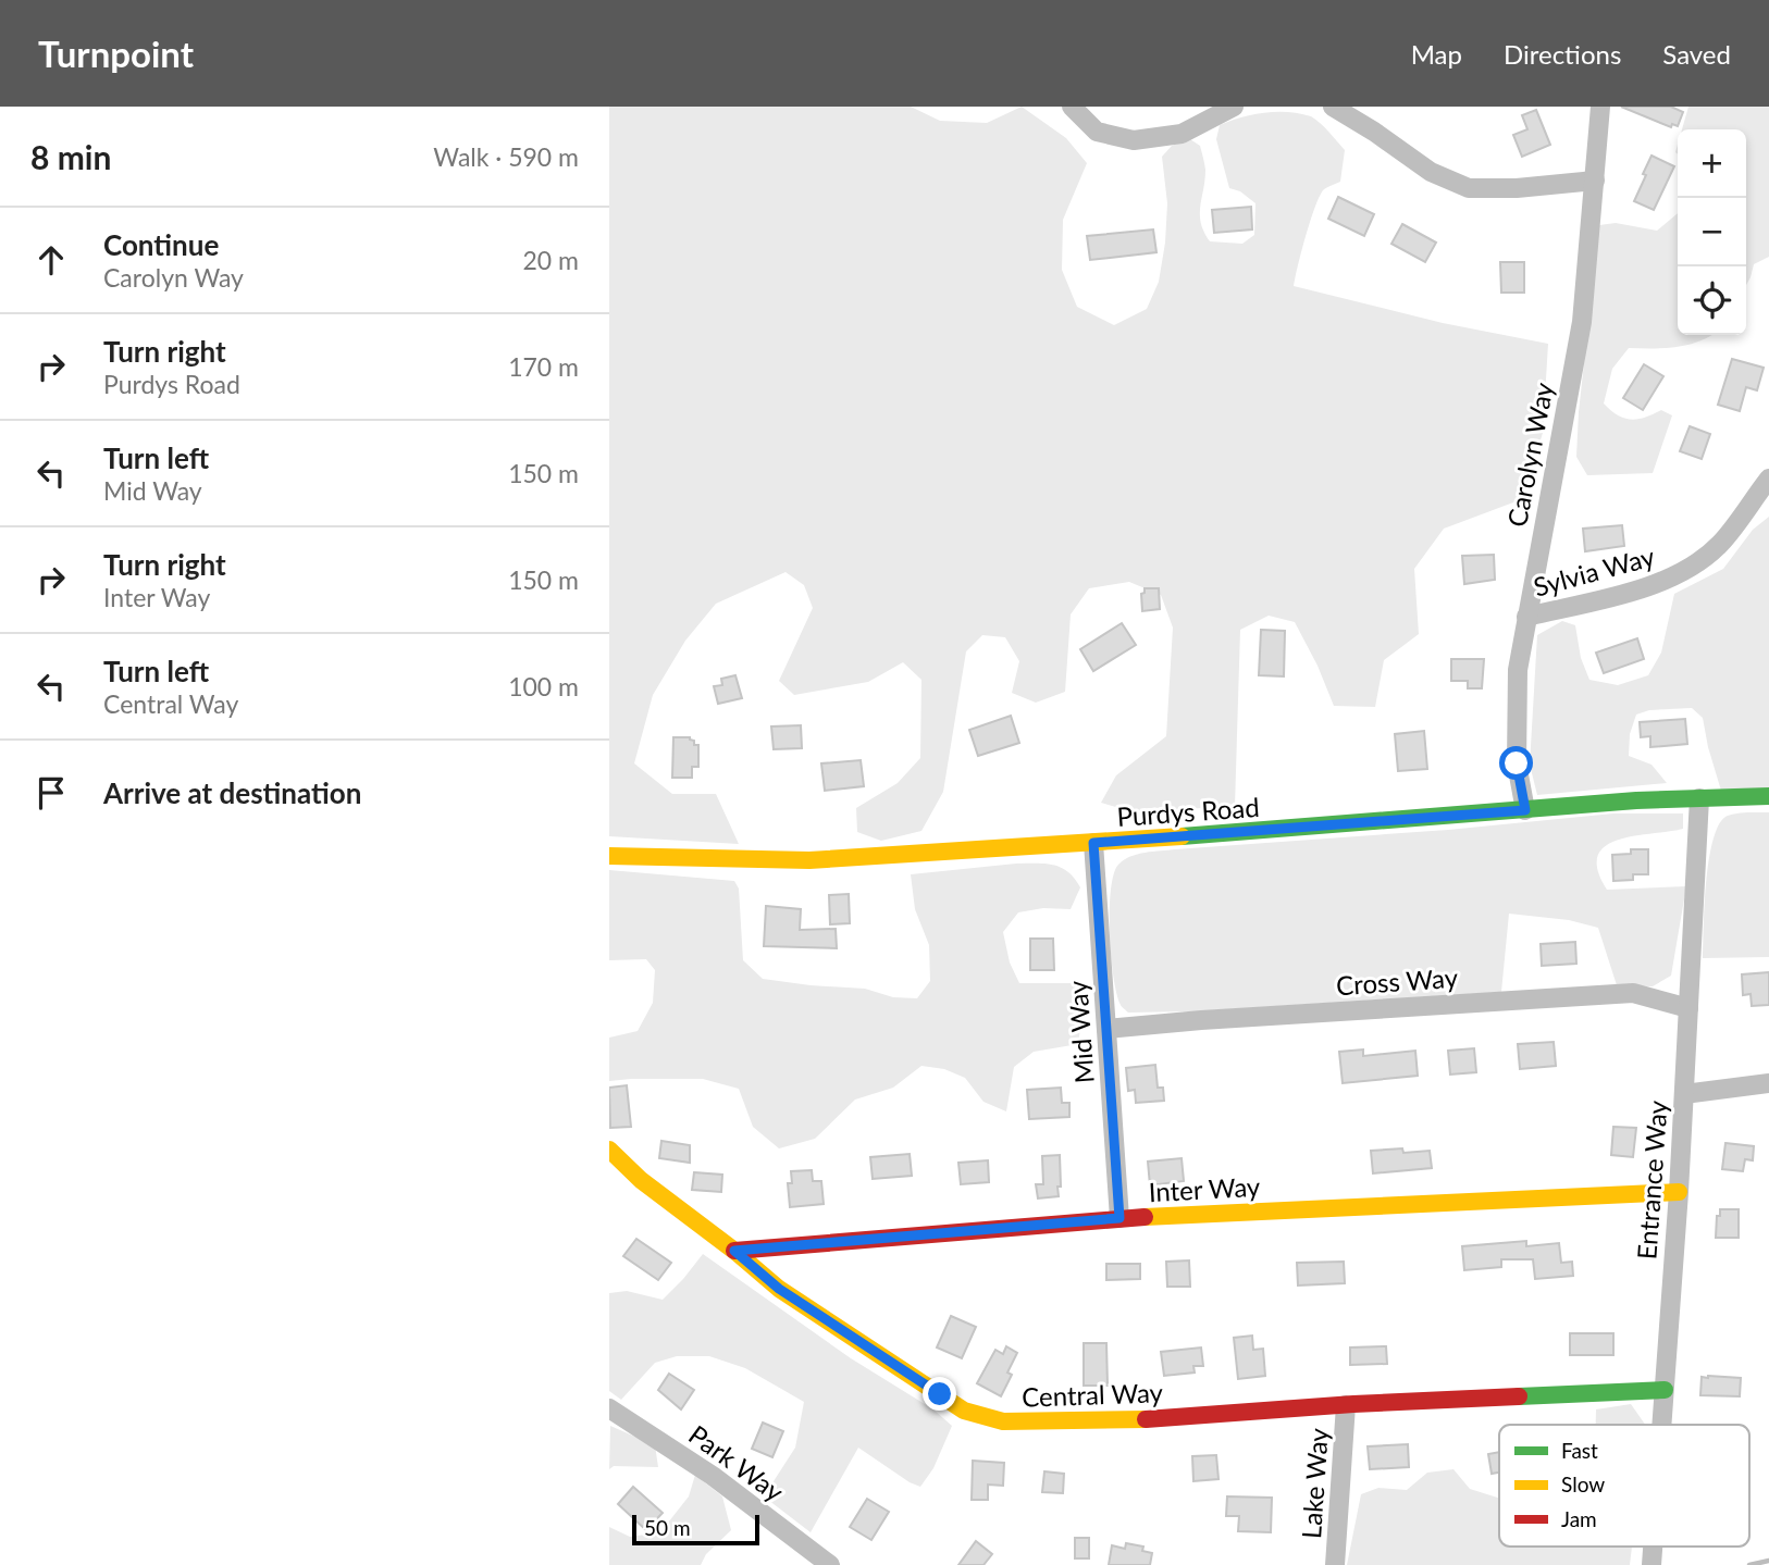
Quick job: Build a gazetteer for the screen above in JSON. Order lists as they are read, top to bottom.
{
  "streets": {
    "street": [
      "Carolyn Way",
      "Sylvia Way",
      "Purdys Road",
      "Cross Way",
      "Mid Way",
      "Entrance Way",
      "Inter Way",
      "Central Way",
      "Park Way",
      "Lake Way"
    ]
  },
  "crossings": [
    ["Carolyn Way", "Sylvia Way"],
    ["Carolyn Way", "Purdys Road"],
    ["Purdys Road", "Mid Way"],
    ["Purdys Road", "Entrance Way"],
    ["Cross Way", "Mid Way"],
    ["Cross Way", "Entrance Way"],
    ["Mid Way", "Inter Way"],
    ["Entrance Way", "Inter Way"],
    ["Entrance Way", "Central Way"],
    ["Inter Way", "Central Way"],
    ["Central Way", "Lake Way"]
  ],
  "legend": ["Fast", "Slow", "Jam"],
  "scale_bar": "50 m",
  "page": {
    "header": "Turnpoint",
    "nav": ["Map", "Directions", "Saved"],
    "heading": ["8 min", "Walk · 590 m"],
    "map_buttons": ["+", "−"],
    "list": [
      ["Continue", "Carolyn Way", "20 m"],
      ["Turn right", "Purdys Road", "170 m"],
      ["Turn left", "Mid Way", "150 m"],
      ["Turn right", "Inter Way", "150 m"],
      ["Turn left", "Central Way", "100 m"],
      "Arrive at destination"
    ],
    "scale": "50 m"
  }
}
